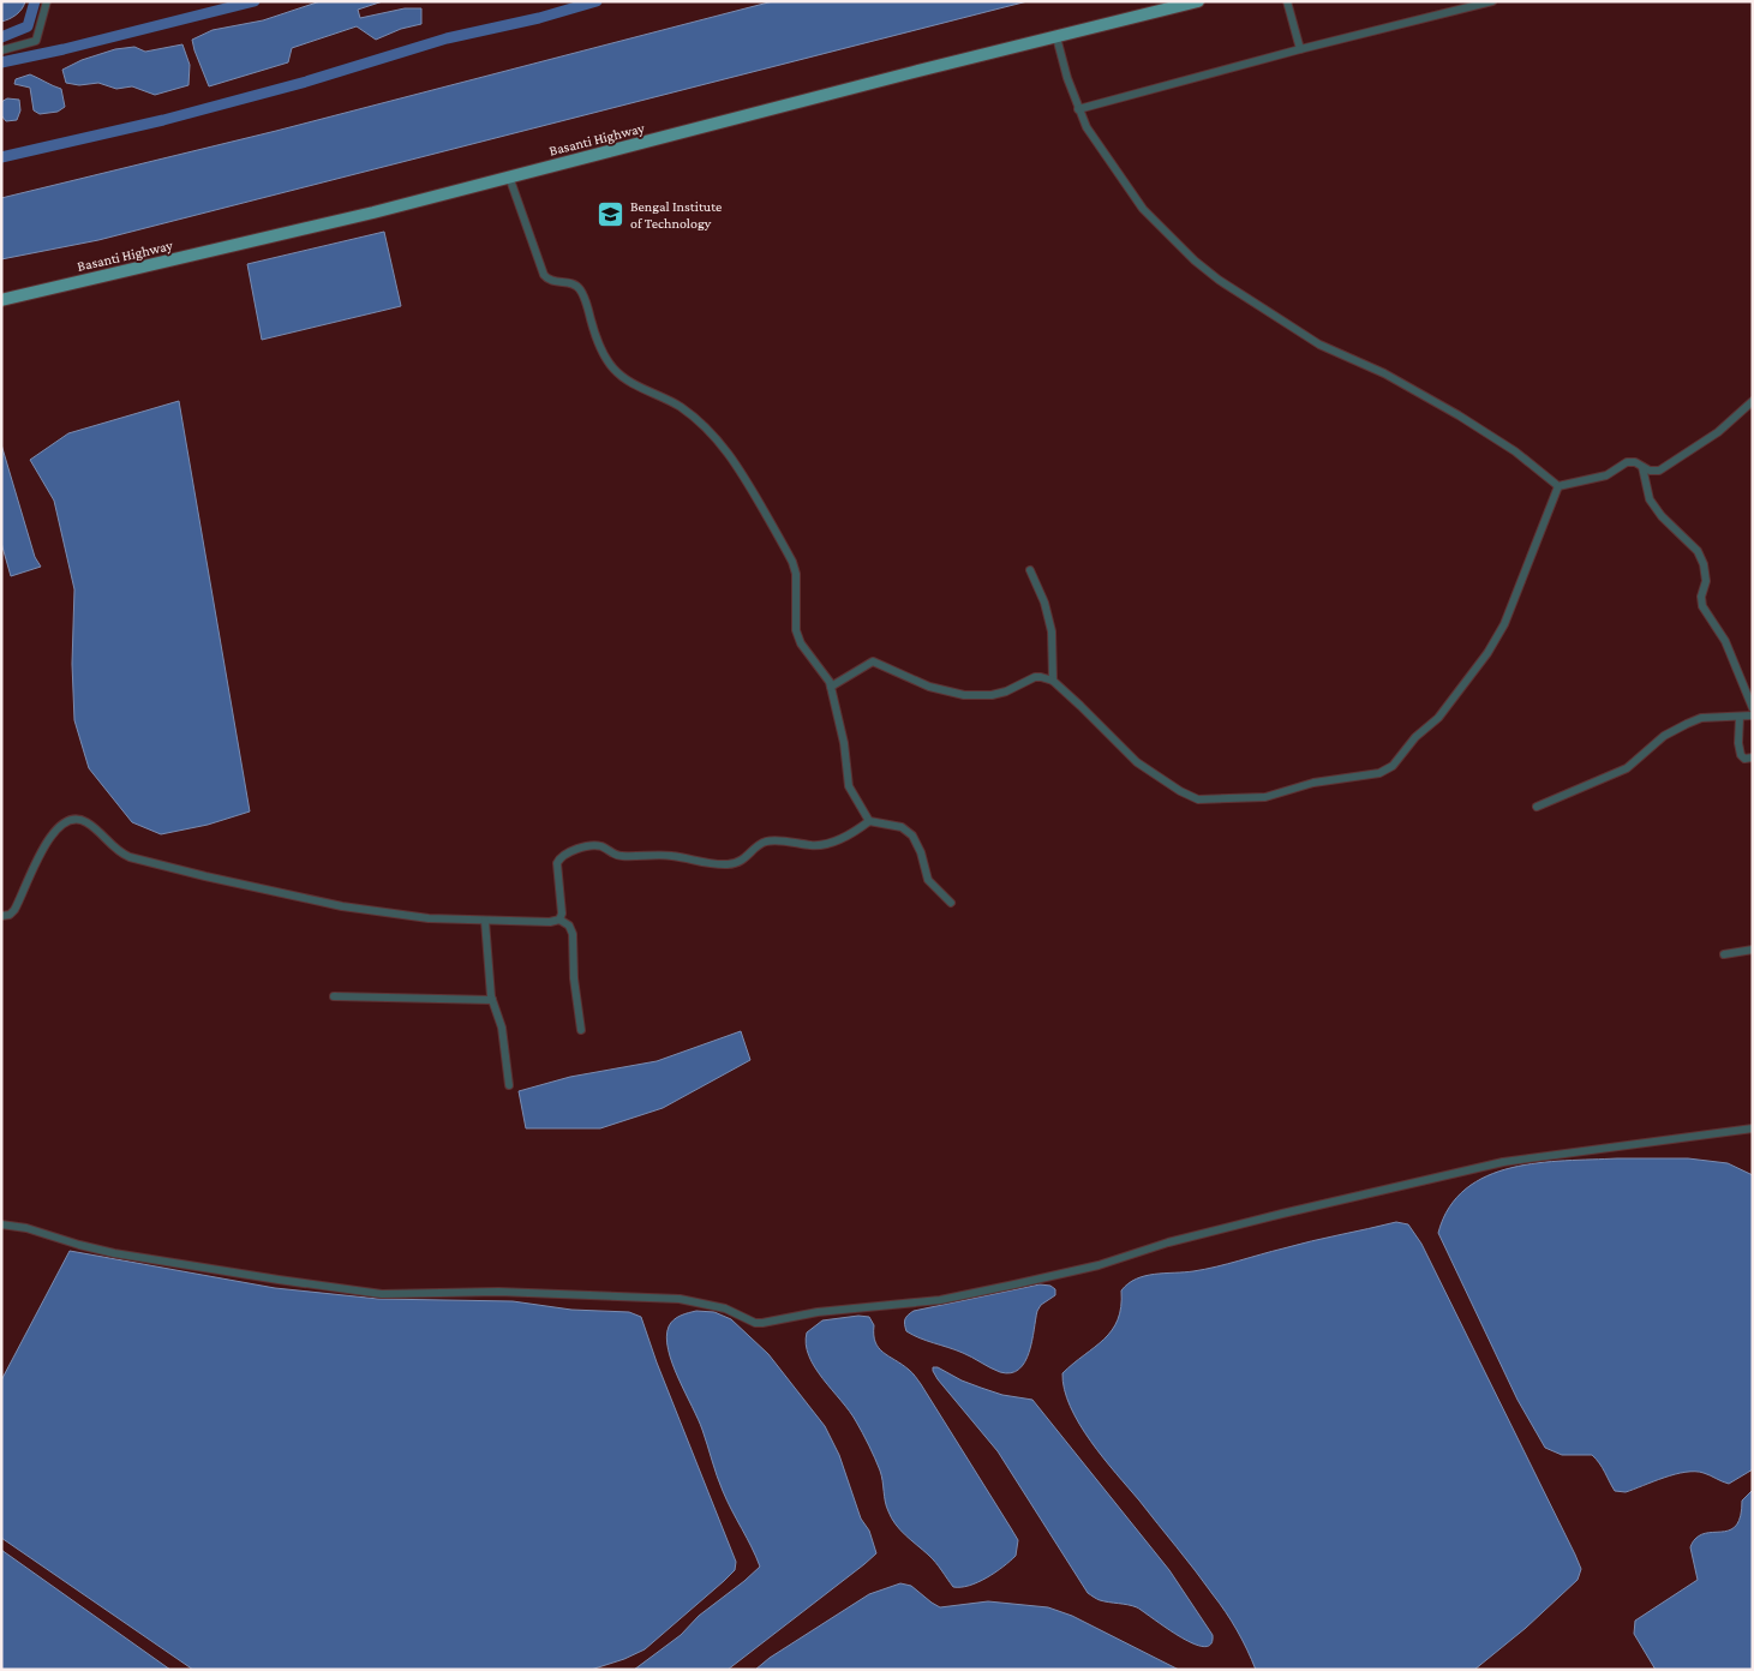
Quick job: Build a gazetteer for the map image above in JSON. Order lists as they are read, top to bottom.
{
  "streets": {
    "main road": ["Basanti Highway"]
  },
  "places": {
    "school or university": ["Bengal Institute of Technology"]
  }
}
